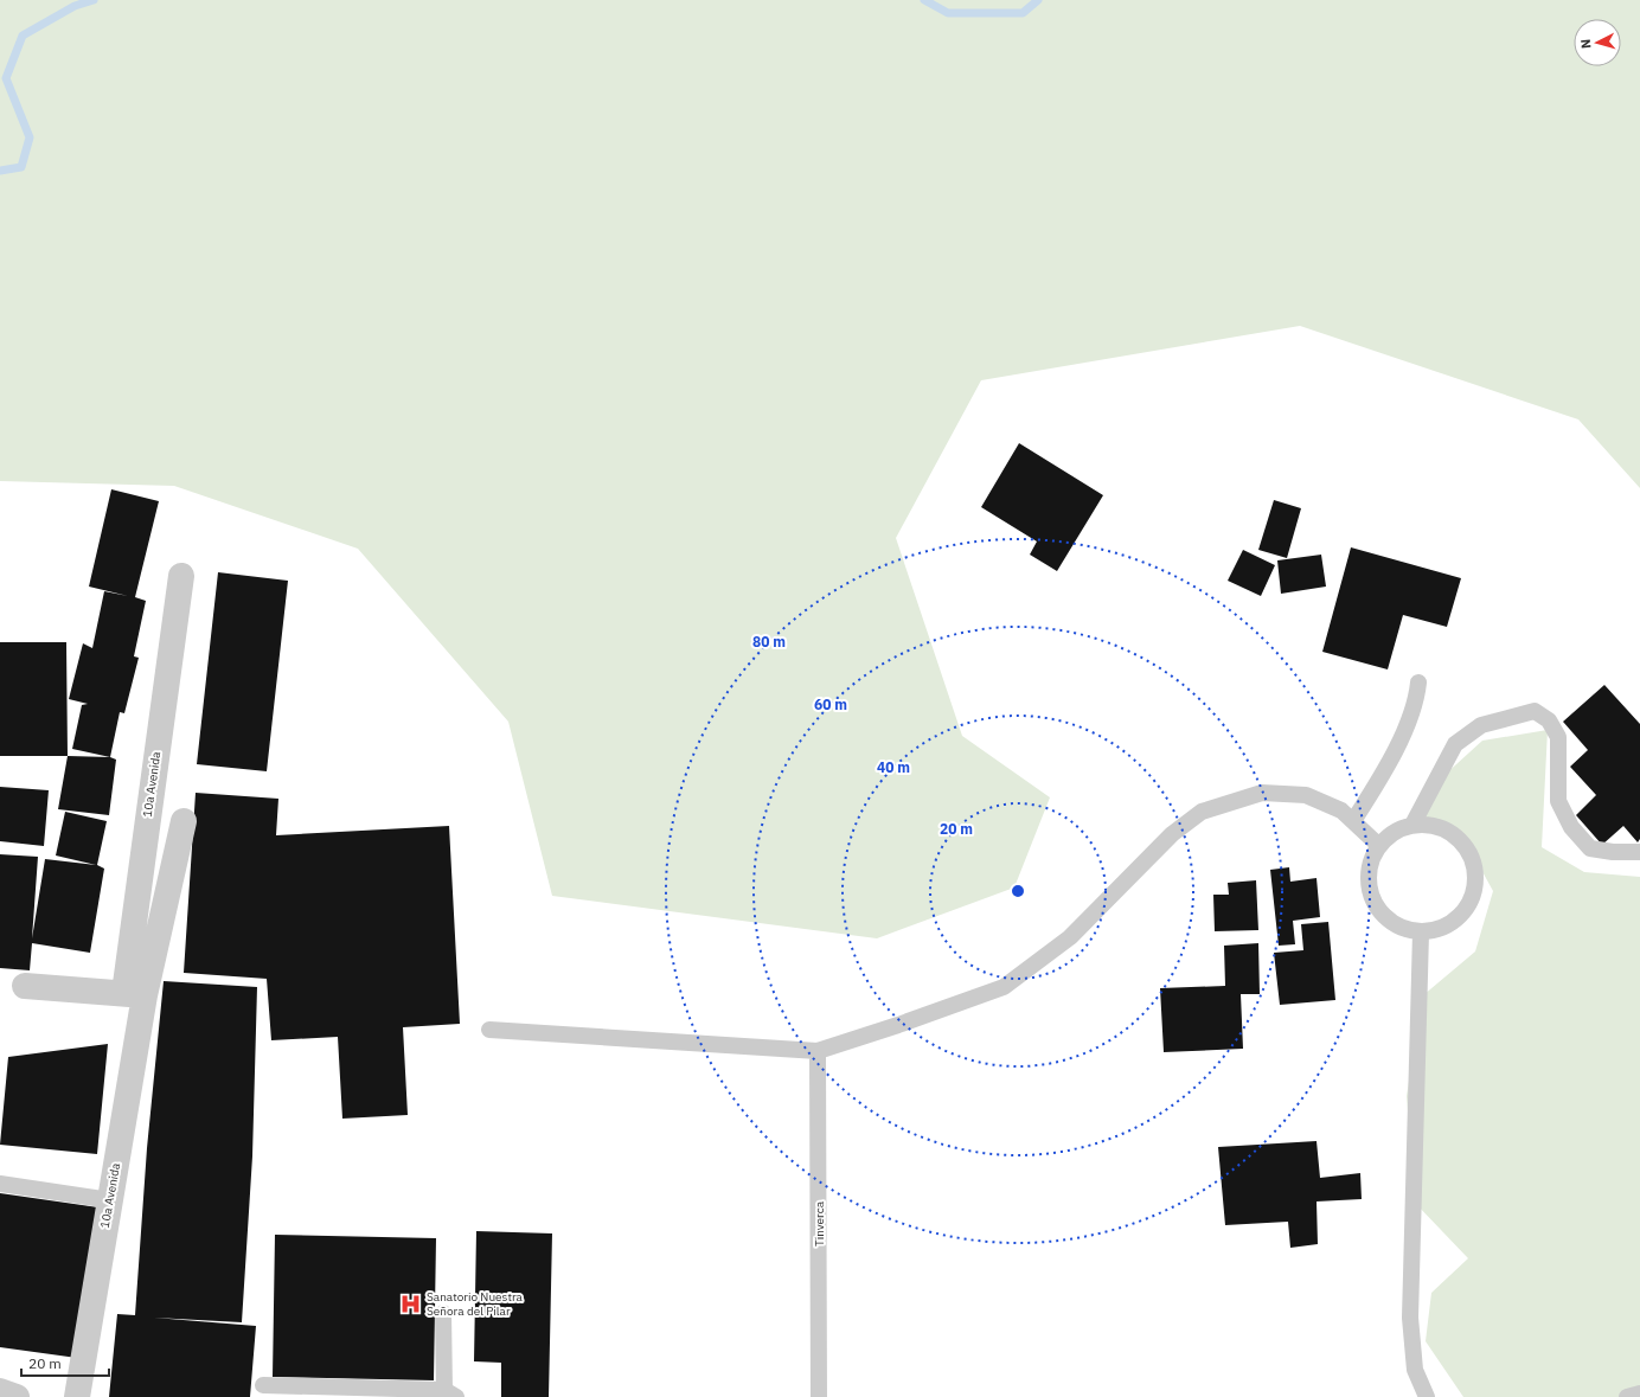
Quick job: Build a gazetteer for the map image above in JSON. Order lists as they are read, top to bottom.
{
  "streets": {
    "street": ["10a Avenida"],
    "lane": ["Tinverca"]
  },
  "places": {
    "hospital": ["Sanatorio Nuestra Señora del Pilar"]
  },
  "scale_bar": "20 m",
  "north": "left",
  "rings": [
    "80 m",
    "60 m",
    "40 m",
    "20 m"
  ]
}
